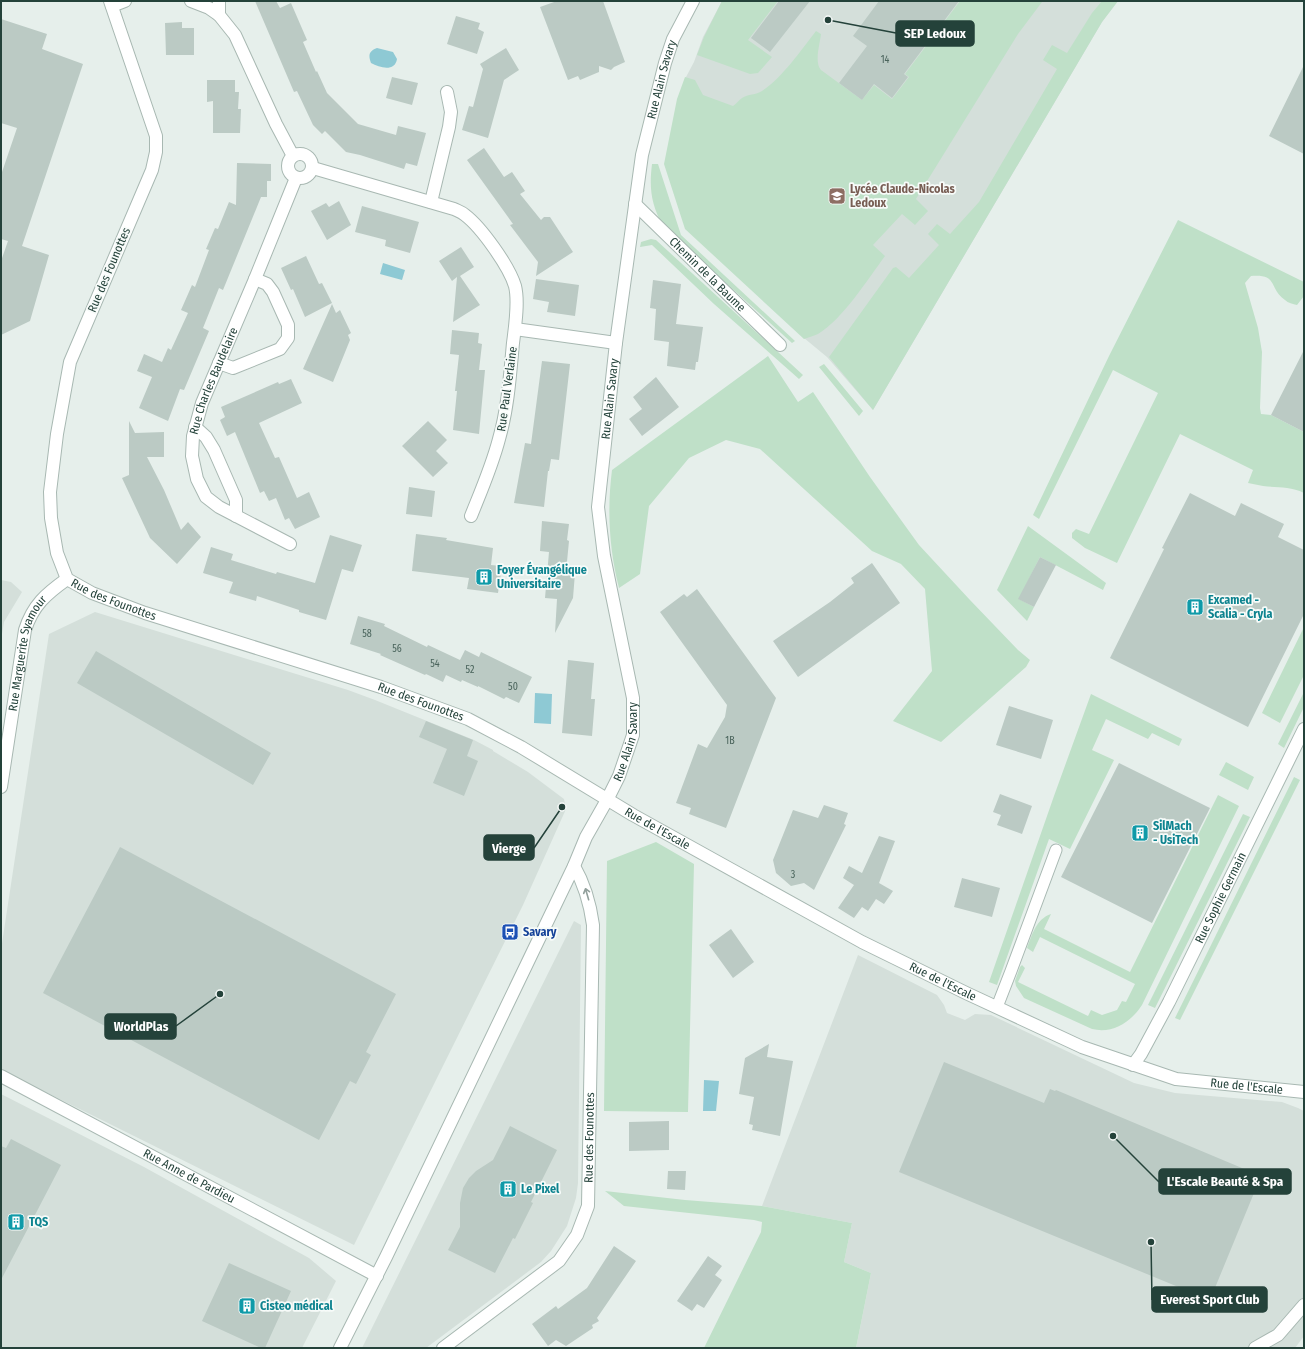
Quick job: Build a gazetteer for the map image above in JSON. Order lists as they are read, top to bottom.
{
  "streets": {
    "street": [
      "Rue Alain Savary",
      "Rue des Founottes",
      "Chemin de la Baume",
      "Rue Charles Baudelaire",
      "Rue Paul Verlaine",
      "Rue Marguerite Syamour",
      "Rue de l'Escale",
      "Rue Sophie Germain",
      "Rue Anne de Pardieu"
    ]
  },
  "crossings": [
    ["Rue Alain Savary", "Rue des Founottes"],
    ["Rue Alain Savary", "Chemin de la Baume"],
    ["Rue Alain Savary", "Rue Paul Verlaine"],
    ["Rue Alain Savary", "Rue de l'Escale"],
    ["Rue des Founottes", "Rue Marguerite Syamour"],
    ["Rue des Founottes", "Rue de l'Escale"],
    ["Rue Charles Baudelaire", "Rue Paul Verlaine"],
    ["Rue de l'Escale", "Rue Sophie Germain"]
  ],
  "places": {
    "other": [
      "SEP Ledoux",
      "Vierge",
      "WorldPlas",
      "L'Escale Beauté & Spa",
      "Everest Sport Club"
    ],
    "school or university": ["Lycée Claude-Nicolas Ledoux"],
    "building": [
      "Foyer Évangélique Universitaire",
      "Excamed - Scalia - Cryla",
      "SilMach - UsiTech",
      "Le Pixel",
      "TQS",
      "Cisteo médical"
    ],
    "bus stop": ["Savary"]
  },
  "house_numbers": [
    "14",
    "58",
    "56",
    "54",
    "52",
    "50",
    "1B",
    "3"
  ]
}
